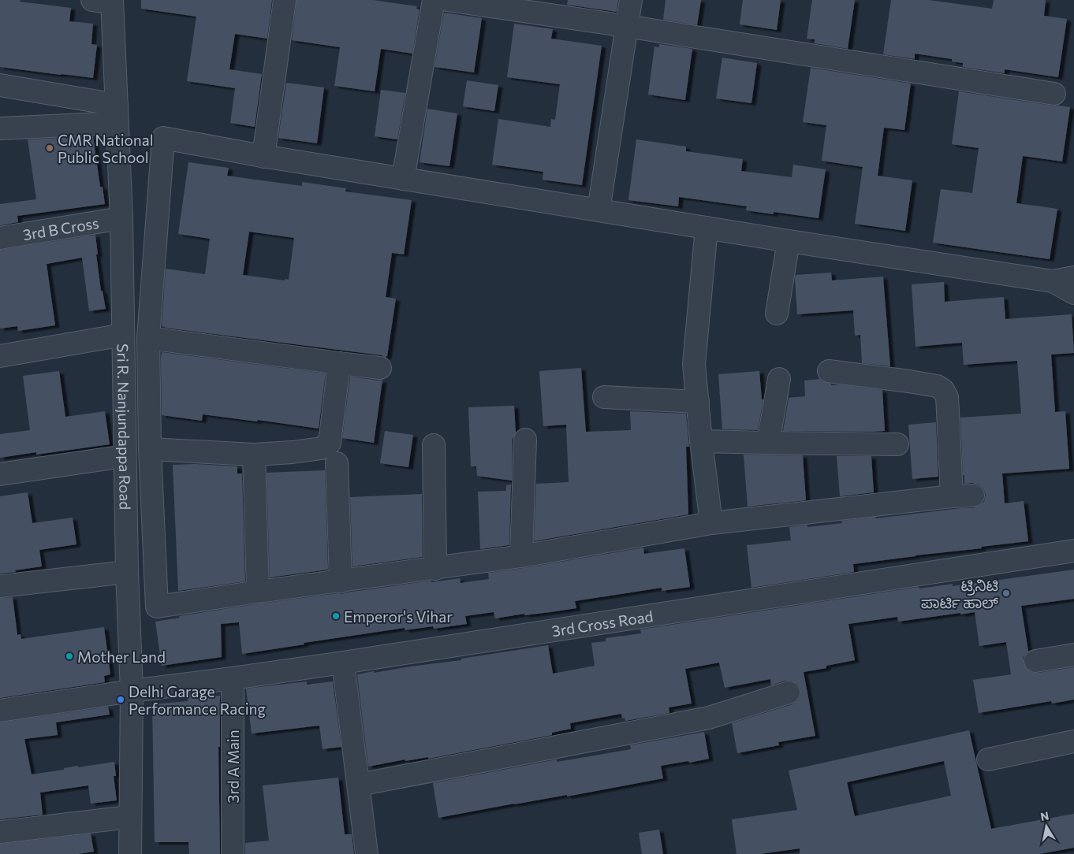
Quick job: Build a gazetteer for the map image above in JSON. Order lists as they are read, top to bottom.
{
  "streets": {
    "street": [
      "3rd B Cross",
      "Sri R. Nanjundappa Road",
      "3rd Cross Road",
      "3rd A Main"
    ]
  },
  "crossings": [
    ["3rd B Cross", "Sri R. Nanjundappa Road"],
    ["Sri R. Nanjundappa Road", "3rd Cross Road"],
    ["3rd Cross Road", "3rd A Main"]
  ],
  "places": [
    "CMR National Public School",
    "ಟ್ರಿನಿಟಿ ಪಾರ್ಟಿ ಹಾಲ್",
    "Emperor's Vihar",
    "Mother Land",
    "Delhi Garage Performance Racing"
  ],
  "north": "top"
}
